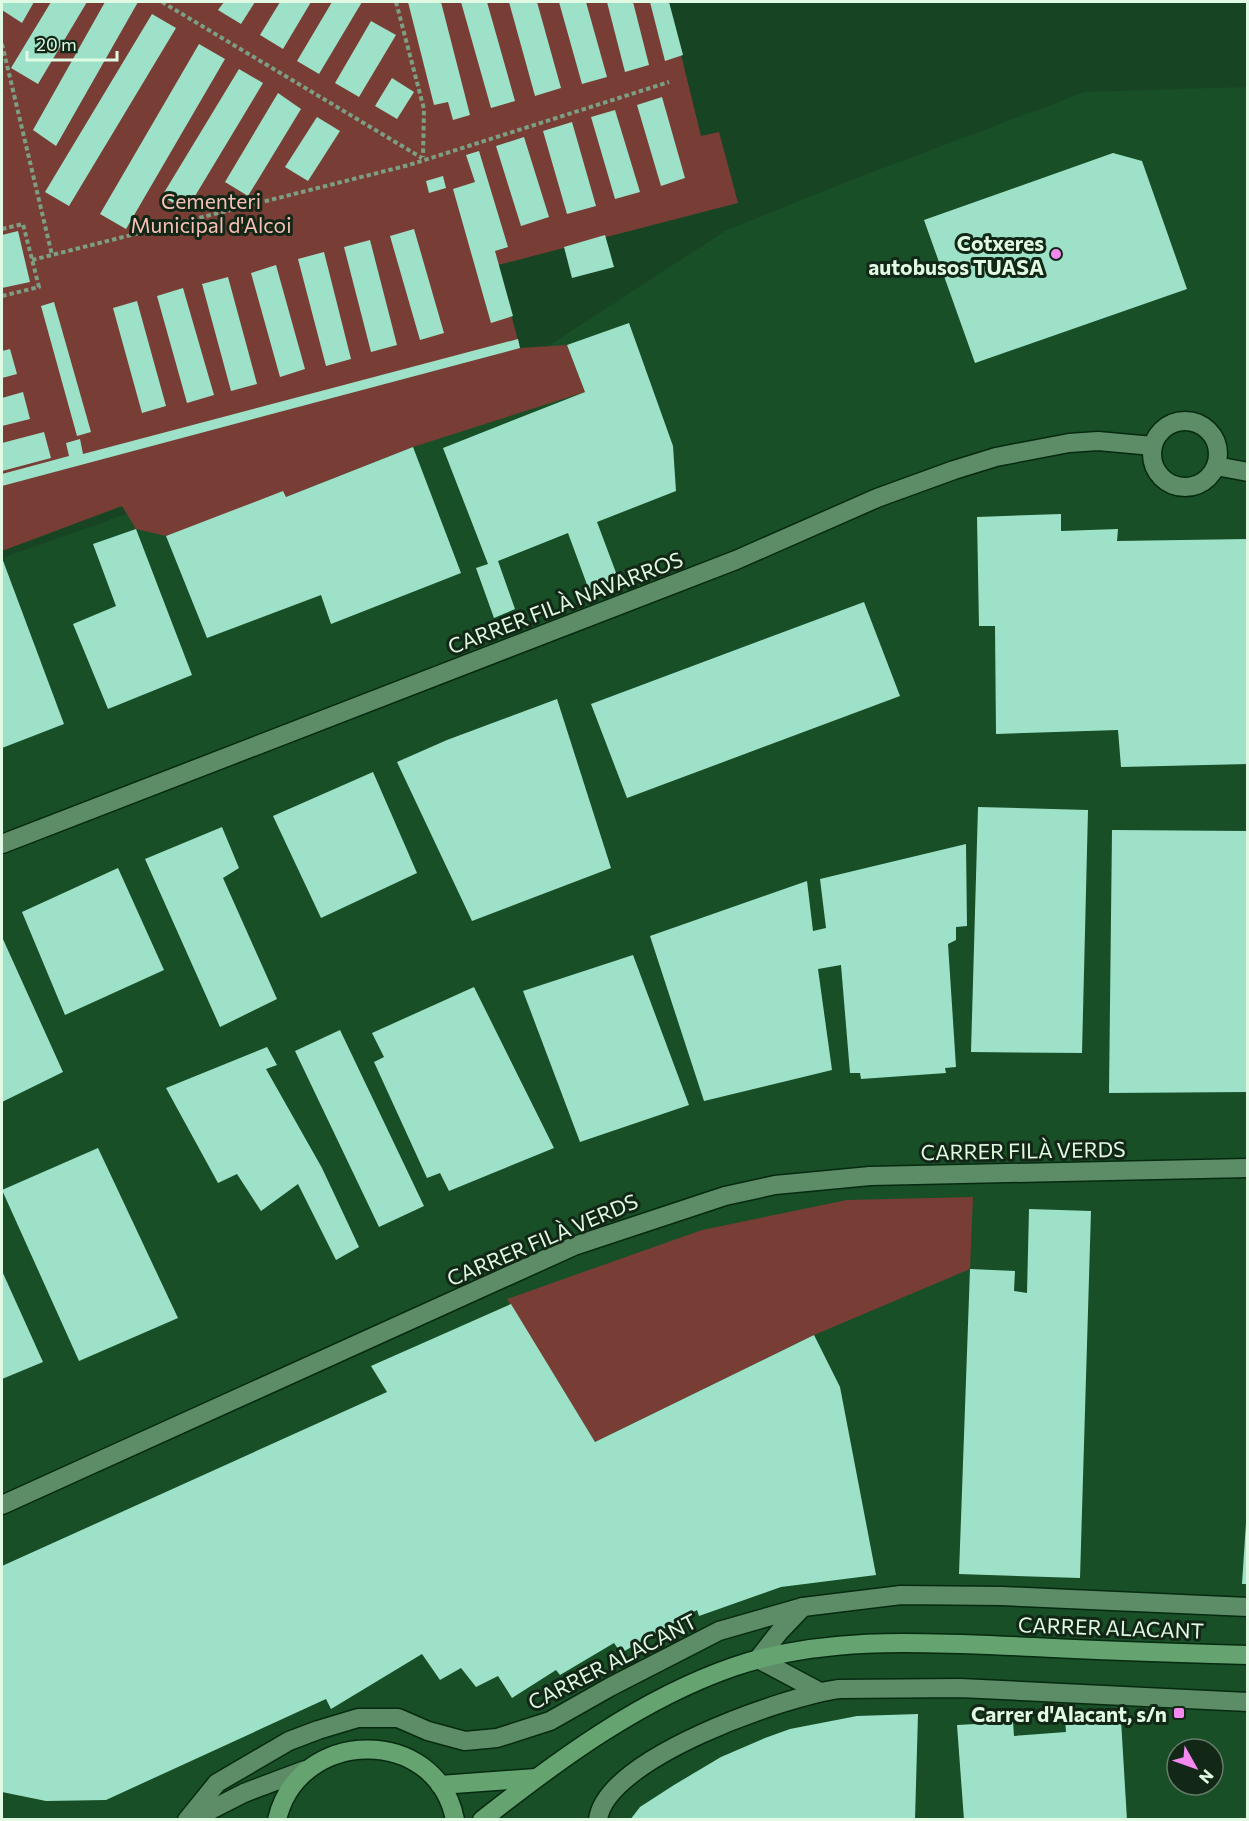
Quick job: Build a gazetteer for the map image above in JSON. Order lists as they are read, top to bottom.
{
  "streets": {
    "main road": ["CARRER ALACANT"],
    "street": ["CARRER FILÀ NAVARROS", "CARRER FILÀ VERDS"]
  },
  "parks": ["Cementeri Municipal d'Alcoi"],
  "places": {
    "other": ["Cotxeres autobusos TUASA"],
    "transit": ["Carrer d'Alacant, s/n"]
  },
  "scale_bar": "20 m",
  "north": "bottom right"
}
